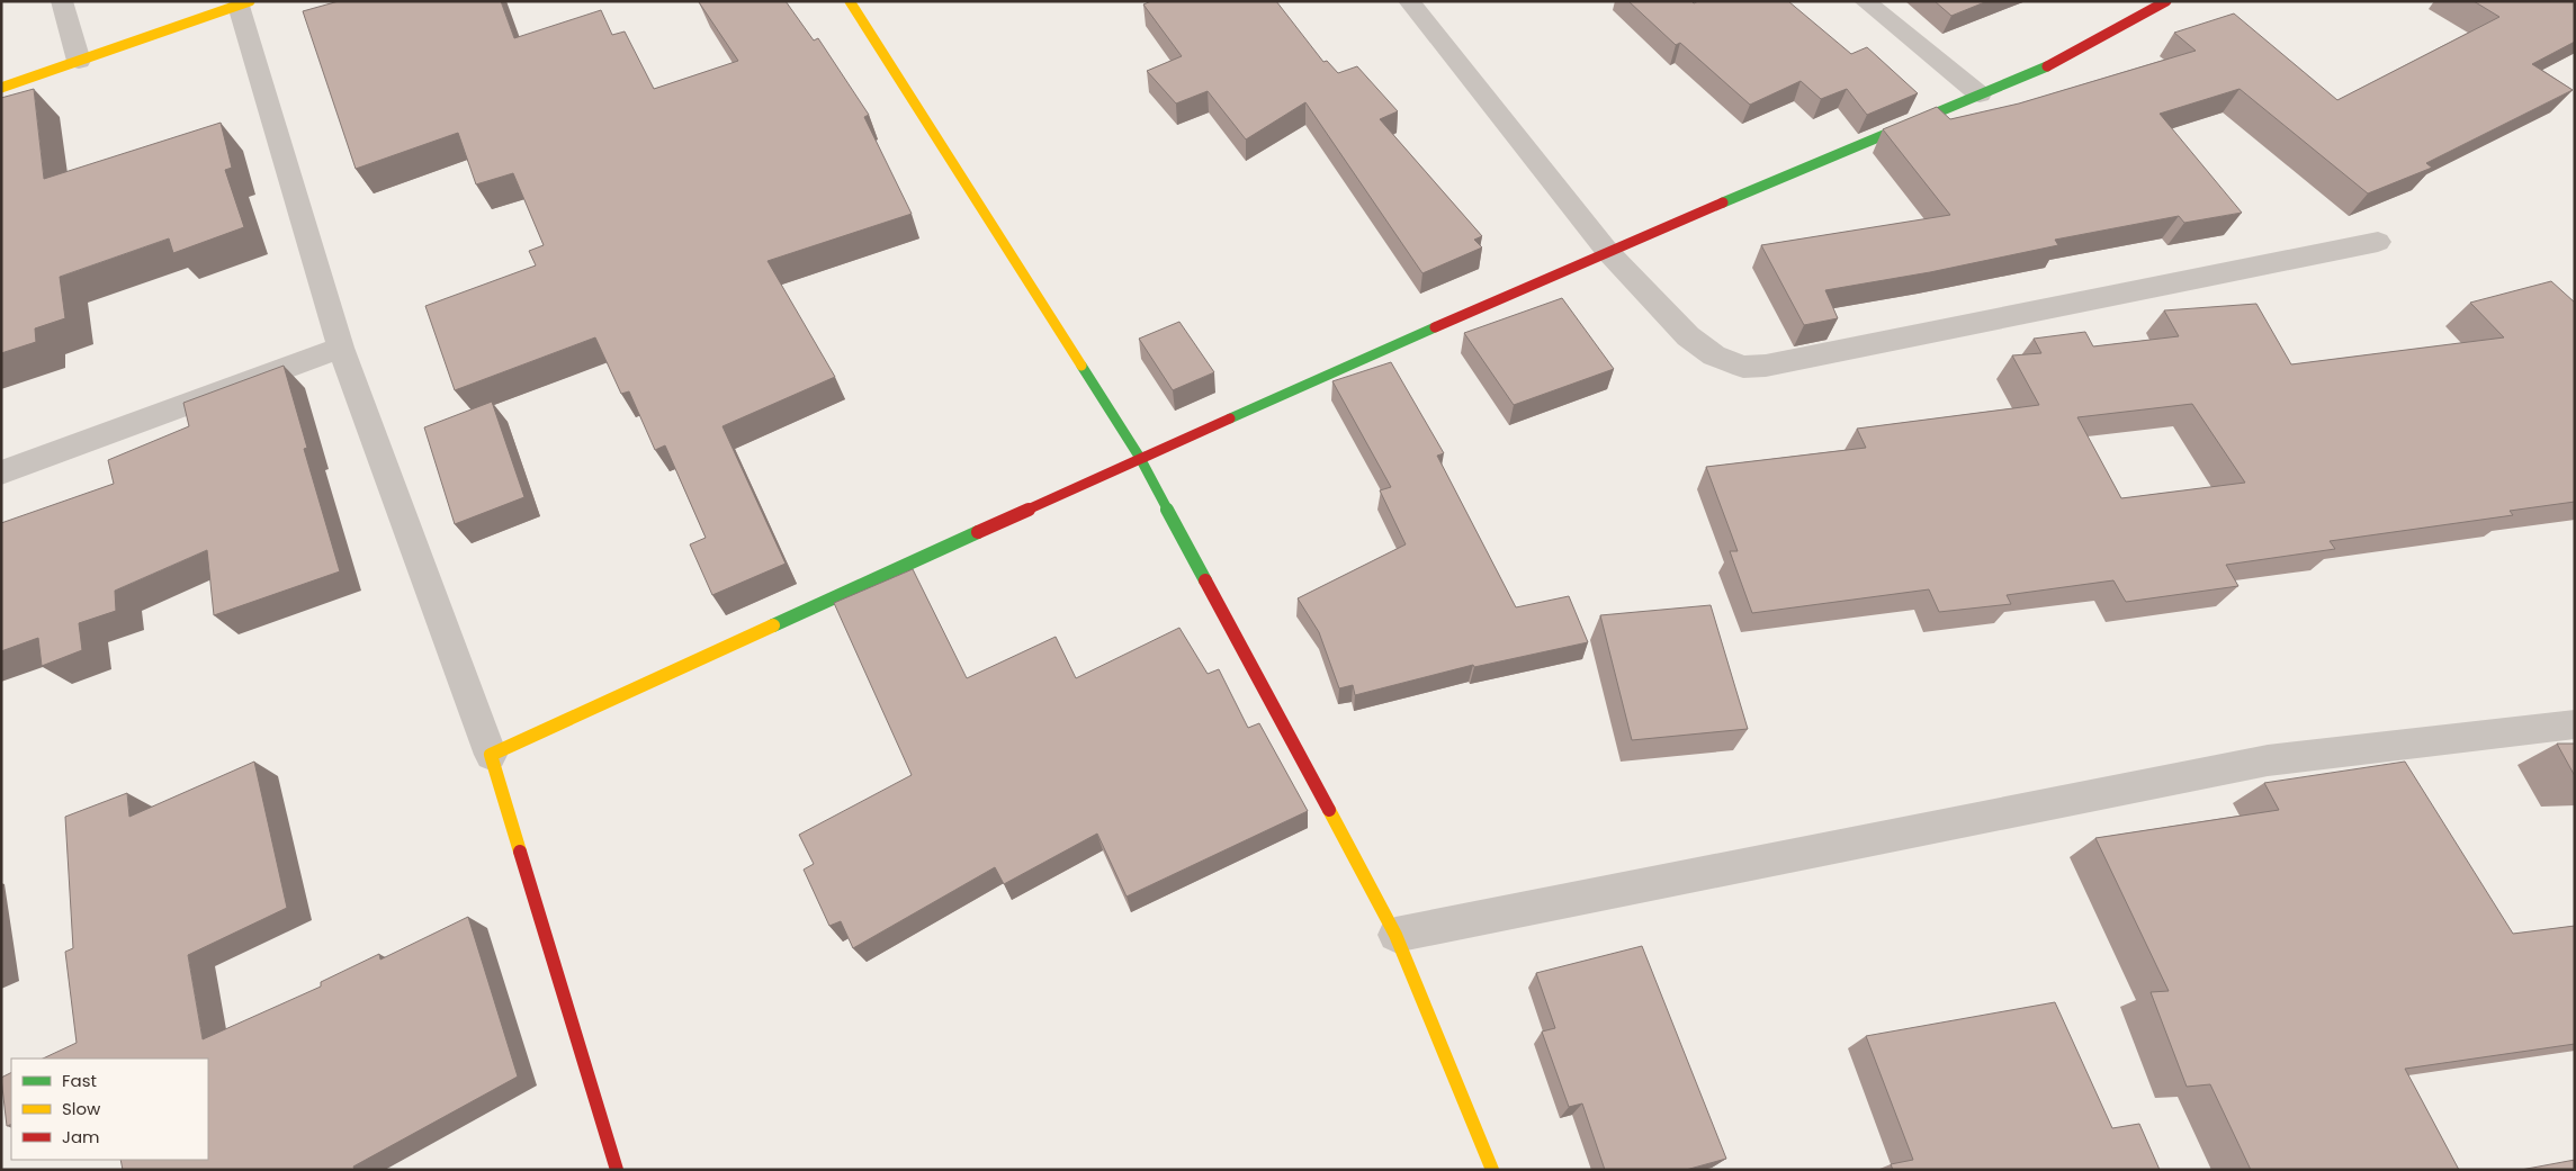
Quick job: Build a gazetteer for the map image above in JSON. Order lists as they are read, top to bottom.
{
  "legend": ["Fast", "Slow", "Jam"]
}
